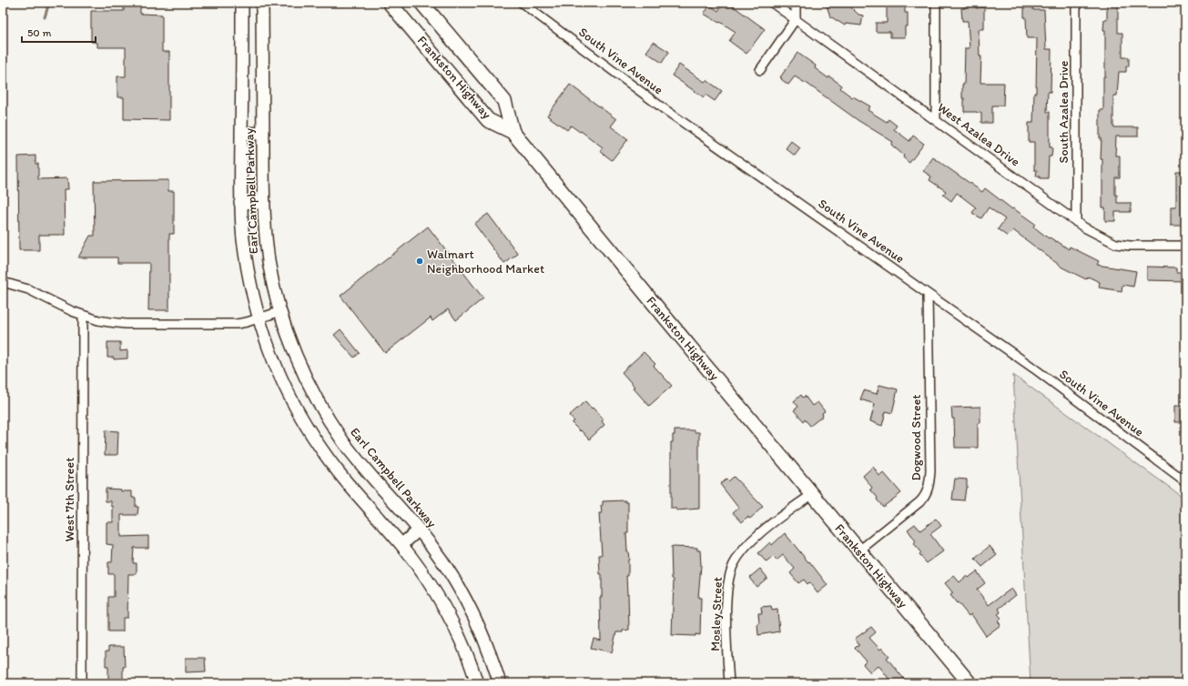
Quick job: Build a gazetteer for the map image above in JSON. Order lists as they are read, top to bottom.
{
  "streets": {
    "main road": ["Frankston Highway", "Earl Campbell Parkway"],
    "street": [
      "South Vine Avenue",
      "South Azalea Drive",
      "West Azalea Drive",
      "Dogwood Street",
      "West 7th Street",
      "Mosley Street"
    ]
  },
  "crossings": [
    ["South Vine Avenue", "Dogwood Street"],
    ["Frankston Highway", "Dogwood Street"],
    ["Frankston Highway", "Mosley Street"],
    ["South Azalea Drive", "West Azalea Drive"]
  ],
  "places": ["Walmart Neighborhood Market"],
  "scale_bar": "50 m"
}
